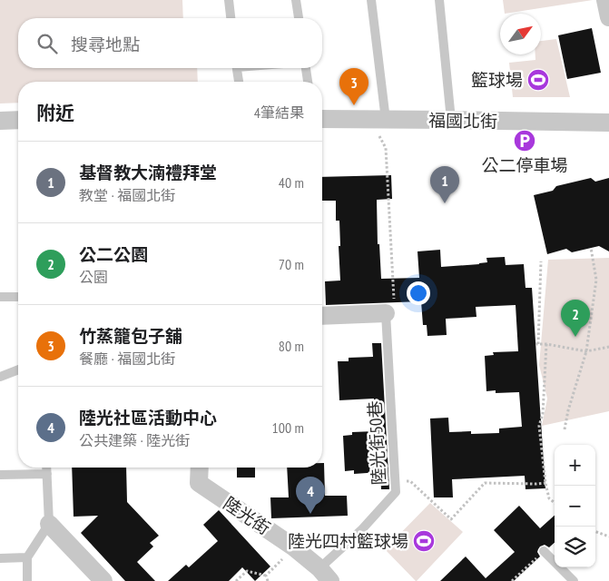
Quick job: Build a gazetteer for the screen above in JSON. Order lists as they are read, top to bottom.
{
  "streets": {
    "street": ["福國北街", "陸光街"],
    "lane": ["陸光街50巷"]
  },
  "crossings": [
    ["陸光街50巷", "陸光街"]
  ],
  "places": {
    "sports": ["籃球場", "陸光四村籃球場"],
    "parking": ["公二停車場"]
  },
  "north": "top right",
  "page": {
    "search": "搜尋地點",
    "pins": [
      "3",
      "1",
      "2",
      "4"
    ],
    "heading": ["附近", "4筆結果"],
    "list": [
      {
        "mark": "1",
        "name": "基督教大湳禮拜堂",
        "note": "教堂 · 福國北街",
        "value": "40 m"
      },
      {
        "mark": "2",
        "name": "公二公園",
        "note": "公園",
        "value": "70 m"
      },
      {
        "mark": "3",
        "name": "竹蒸籠包子舖",
        "note": "餐廳 · 福國北街",
        "value": "80 m"
      },
      {
        "mark": "4",
        "name": "陸光社區活動中心",
        "note": "公共建築 · 陸光街",
        "value": "100 m"
      }
    ],
    "map_buttons": ["+", "−"]
  }
}
